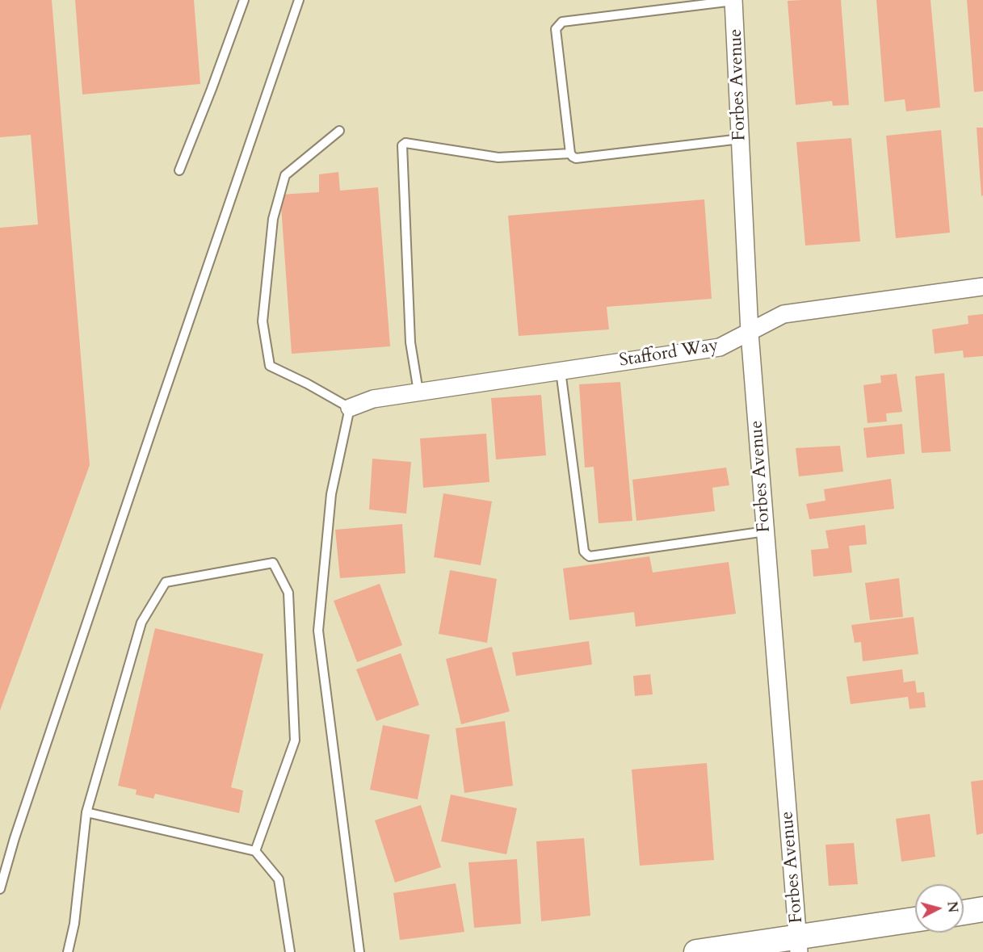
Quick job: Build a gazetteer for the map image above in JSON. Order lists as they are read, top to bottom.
{
  "streets": {
    "street": ["Forbes Avenue", "Stafford Way"]
  },
  "crossings": [
    ["Forbes Avenue", "Stafford Way"]
  ],
  "north": "right"
}
